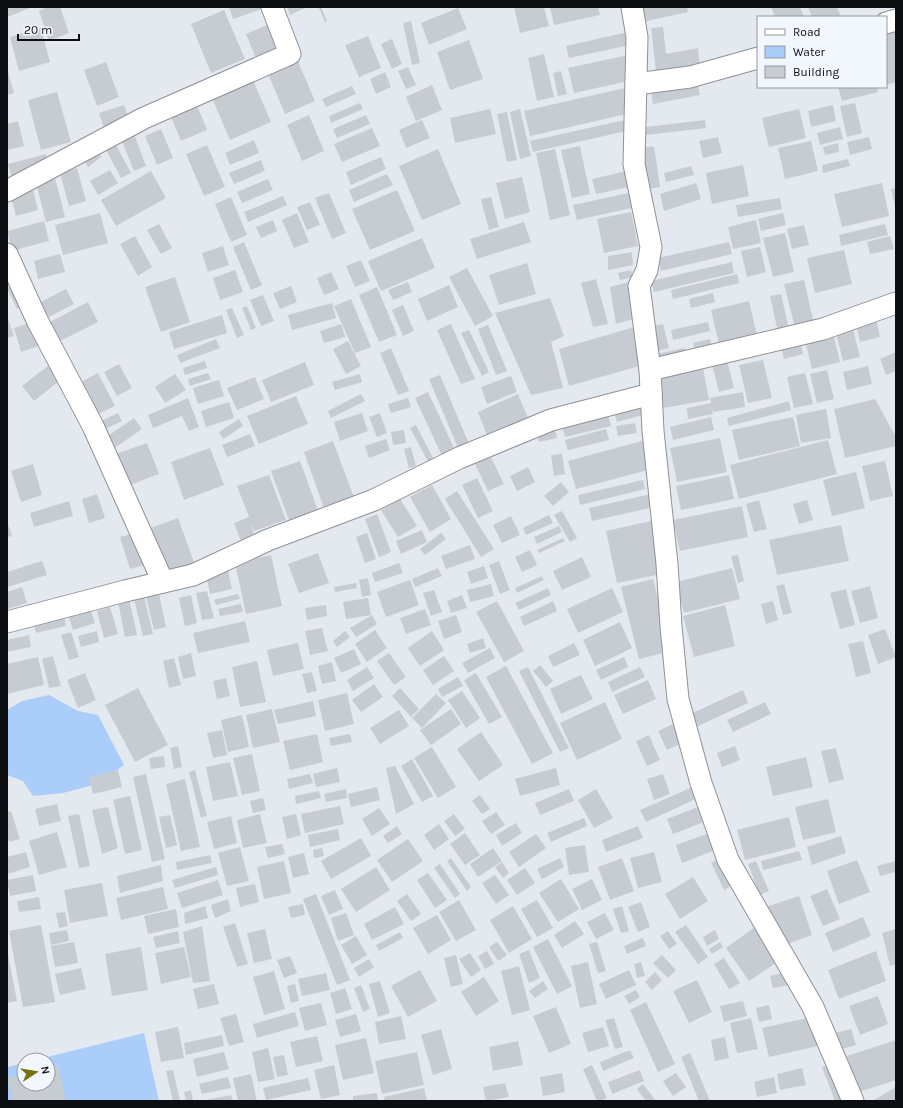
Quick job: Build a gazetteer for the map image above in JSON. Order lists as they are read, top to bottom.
{
  "legend": ["Road", "Water", "Building"],
  "scale_bar": "20 m",
  "north": "right"
}
